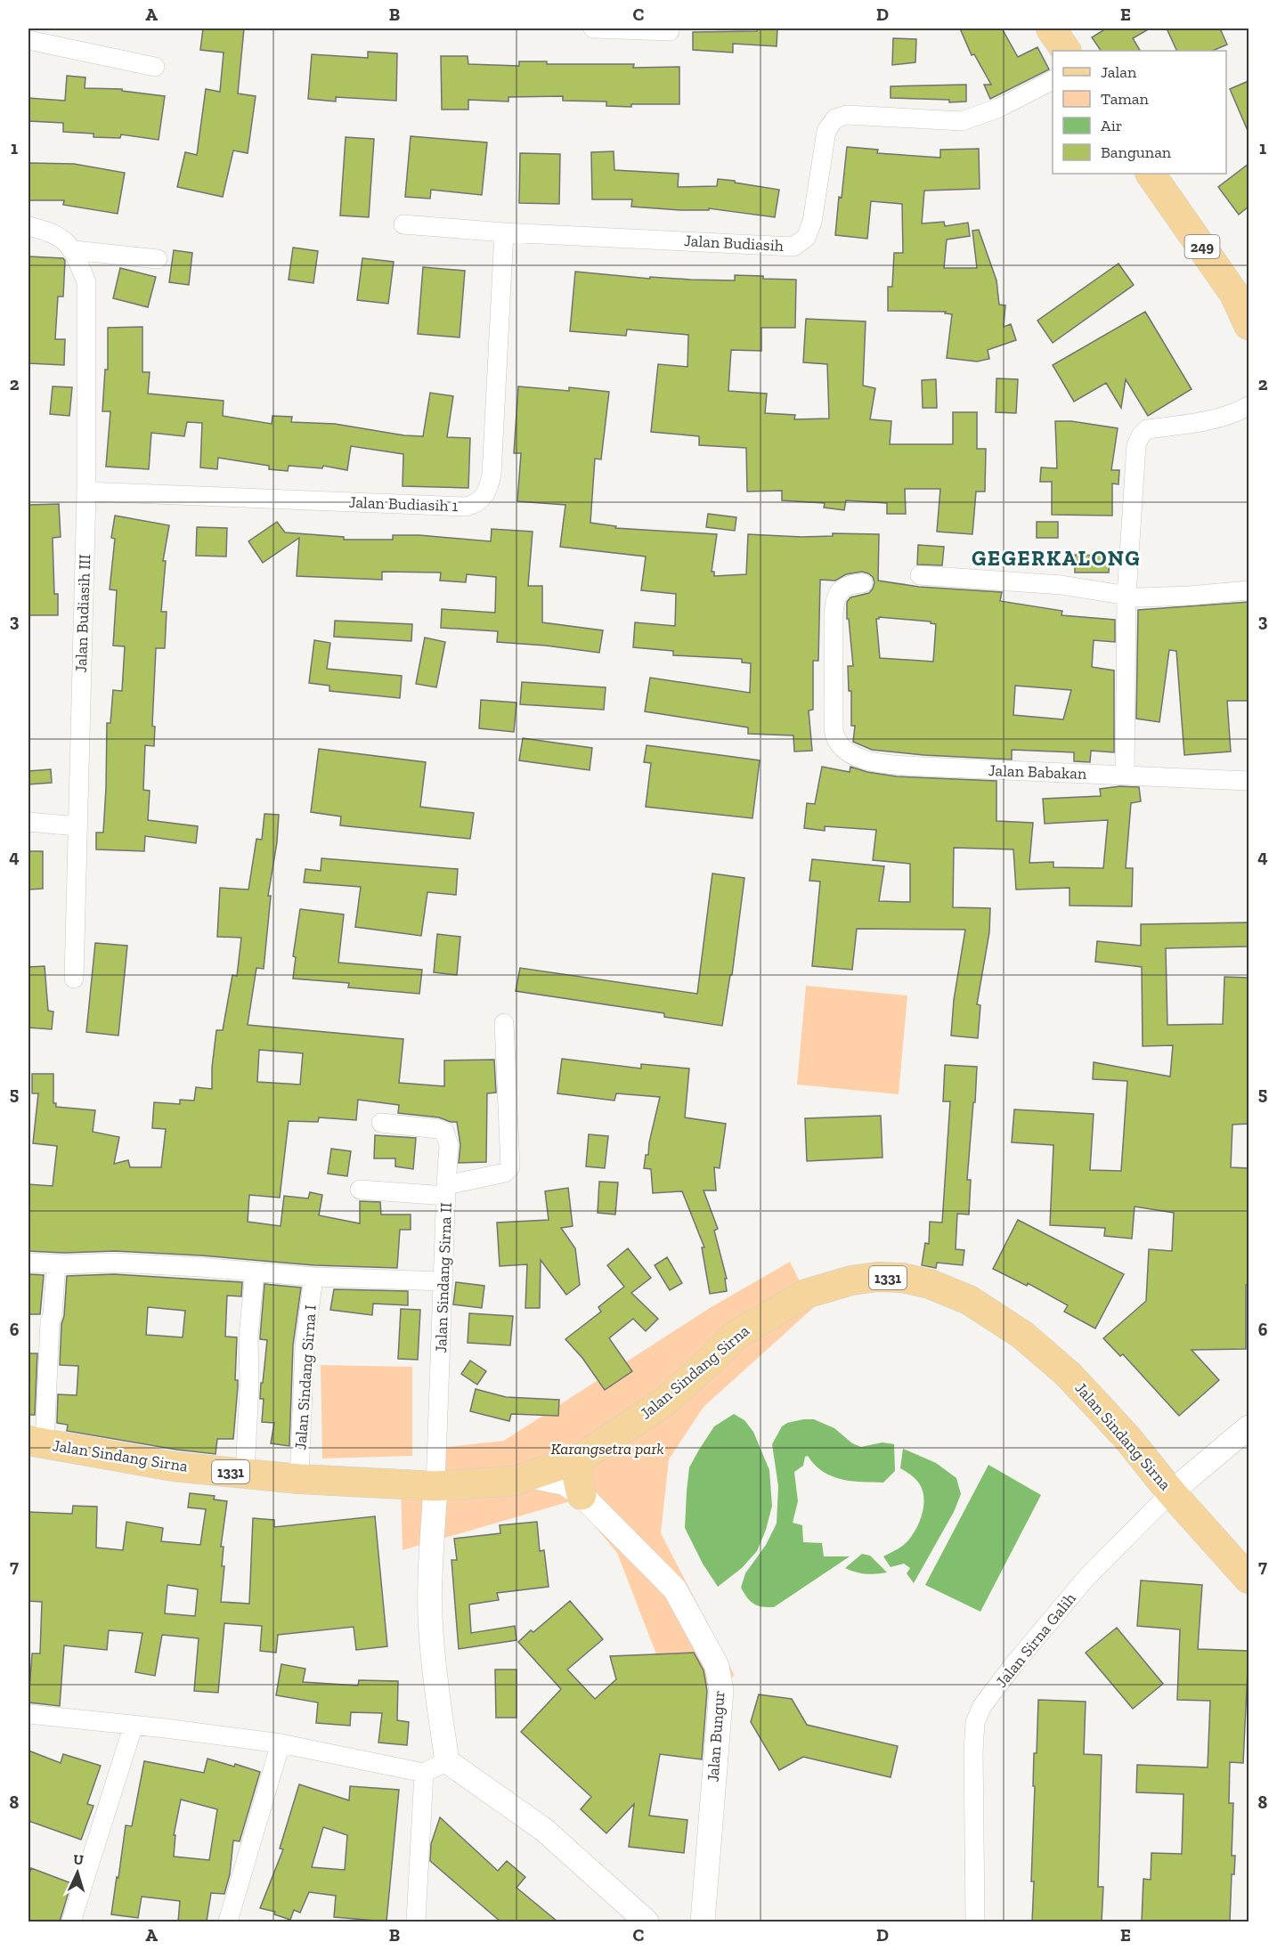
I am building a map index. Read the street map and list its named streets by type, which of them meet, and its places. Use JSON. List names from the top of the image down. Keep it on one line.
{"streets":{"main road":["249","1331","Jalan Sindang Sirna"],"street":["Jalan Budiasih","Jalan Budiasih 1","Jalan Budiasih III","Jalan Babakan","Jalan Sindang Sirna II","Jalan Sindang Sirna I","Jalan Sirna Galih","Jalan Bungur"]},"crossings":[["Jalan Budiasih","Jalan Budiasih 1"],["Jalan Budiasih 1","Jalan Budiasih III"],["Jalan Sindang Sirna II","Jalan Sindang Sirna"],["Jalan Sindang Sirna","Jalan Sindang Sirna I"],["Jalan Sindang Sirna","Jalan Sirna Galih"],["Jalan Sindang Sirna","Jalan Bungur"]],"districts":["GEGERKALONG"],"parks":["Karangsetra park"],"legend":["Jalan","Taman","Air","Bangunan"],"north":"top","grid":{"columns":["A","B","C","D","E"],"rows":["1","2","3","4","5","6","7","8"]}}
